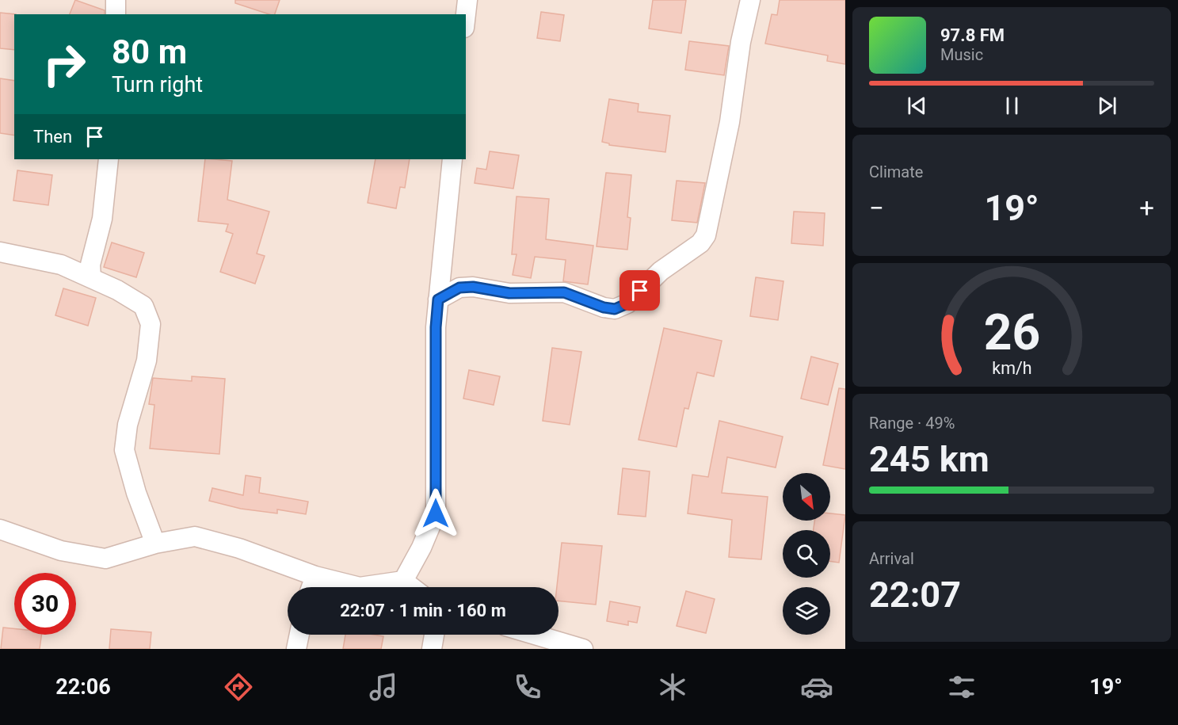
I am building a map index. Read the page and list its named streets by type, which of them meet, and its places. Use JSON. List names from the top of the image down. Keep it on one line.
{"north":"bottom right","page":{"turn":["80 m","Turn right"],"song":["97.8 FM","Music"],"then":"Then","tile":["Climate",["Range · 49%","245 km"],["Arrival","22:07"]],"heat":["−","19°","+"],"limit":"30","trip":"22:07 · 1 min · 160 m","tabs":["22:06","19°"],"gauge":["26","km/h"]}}
